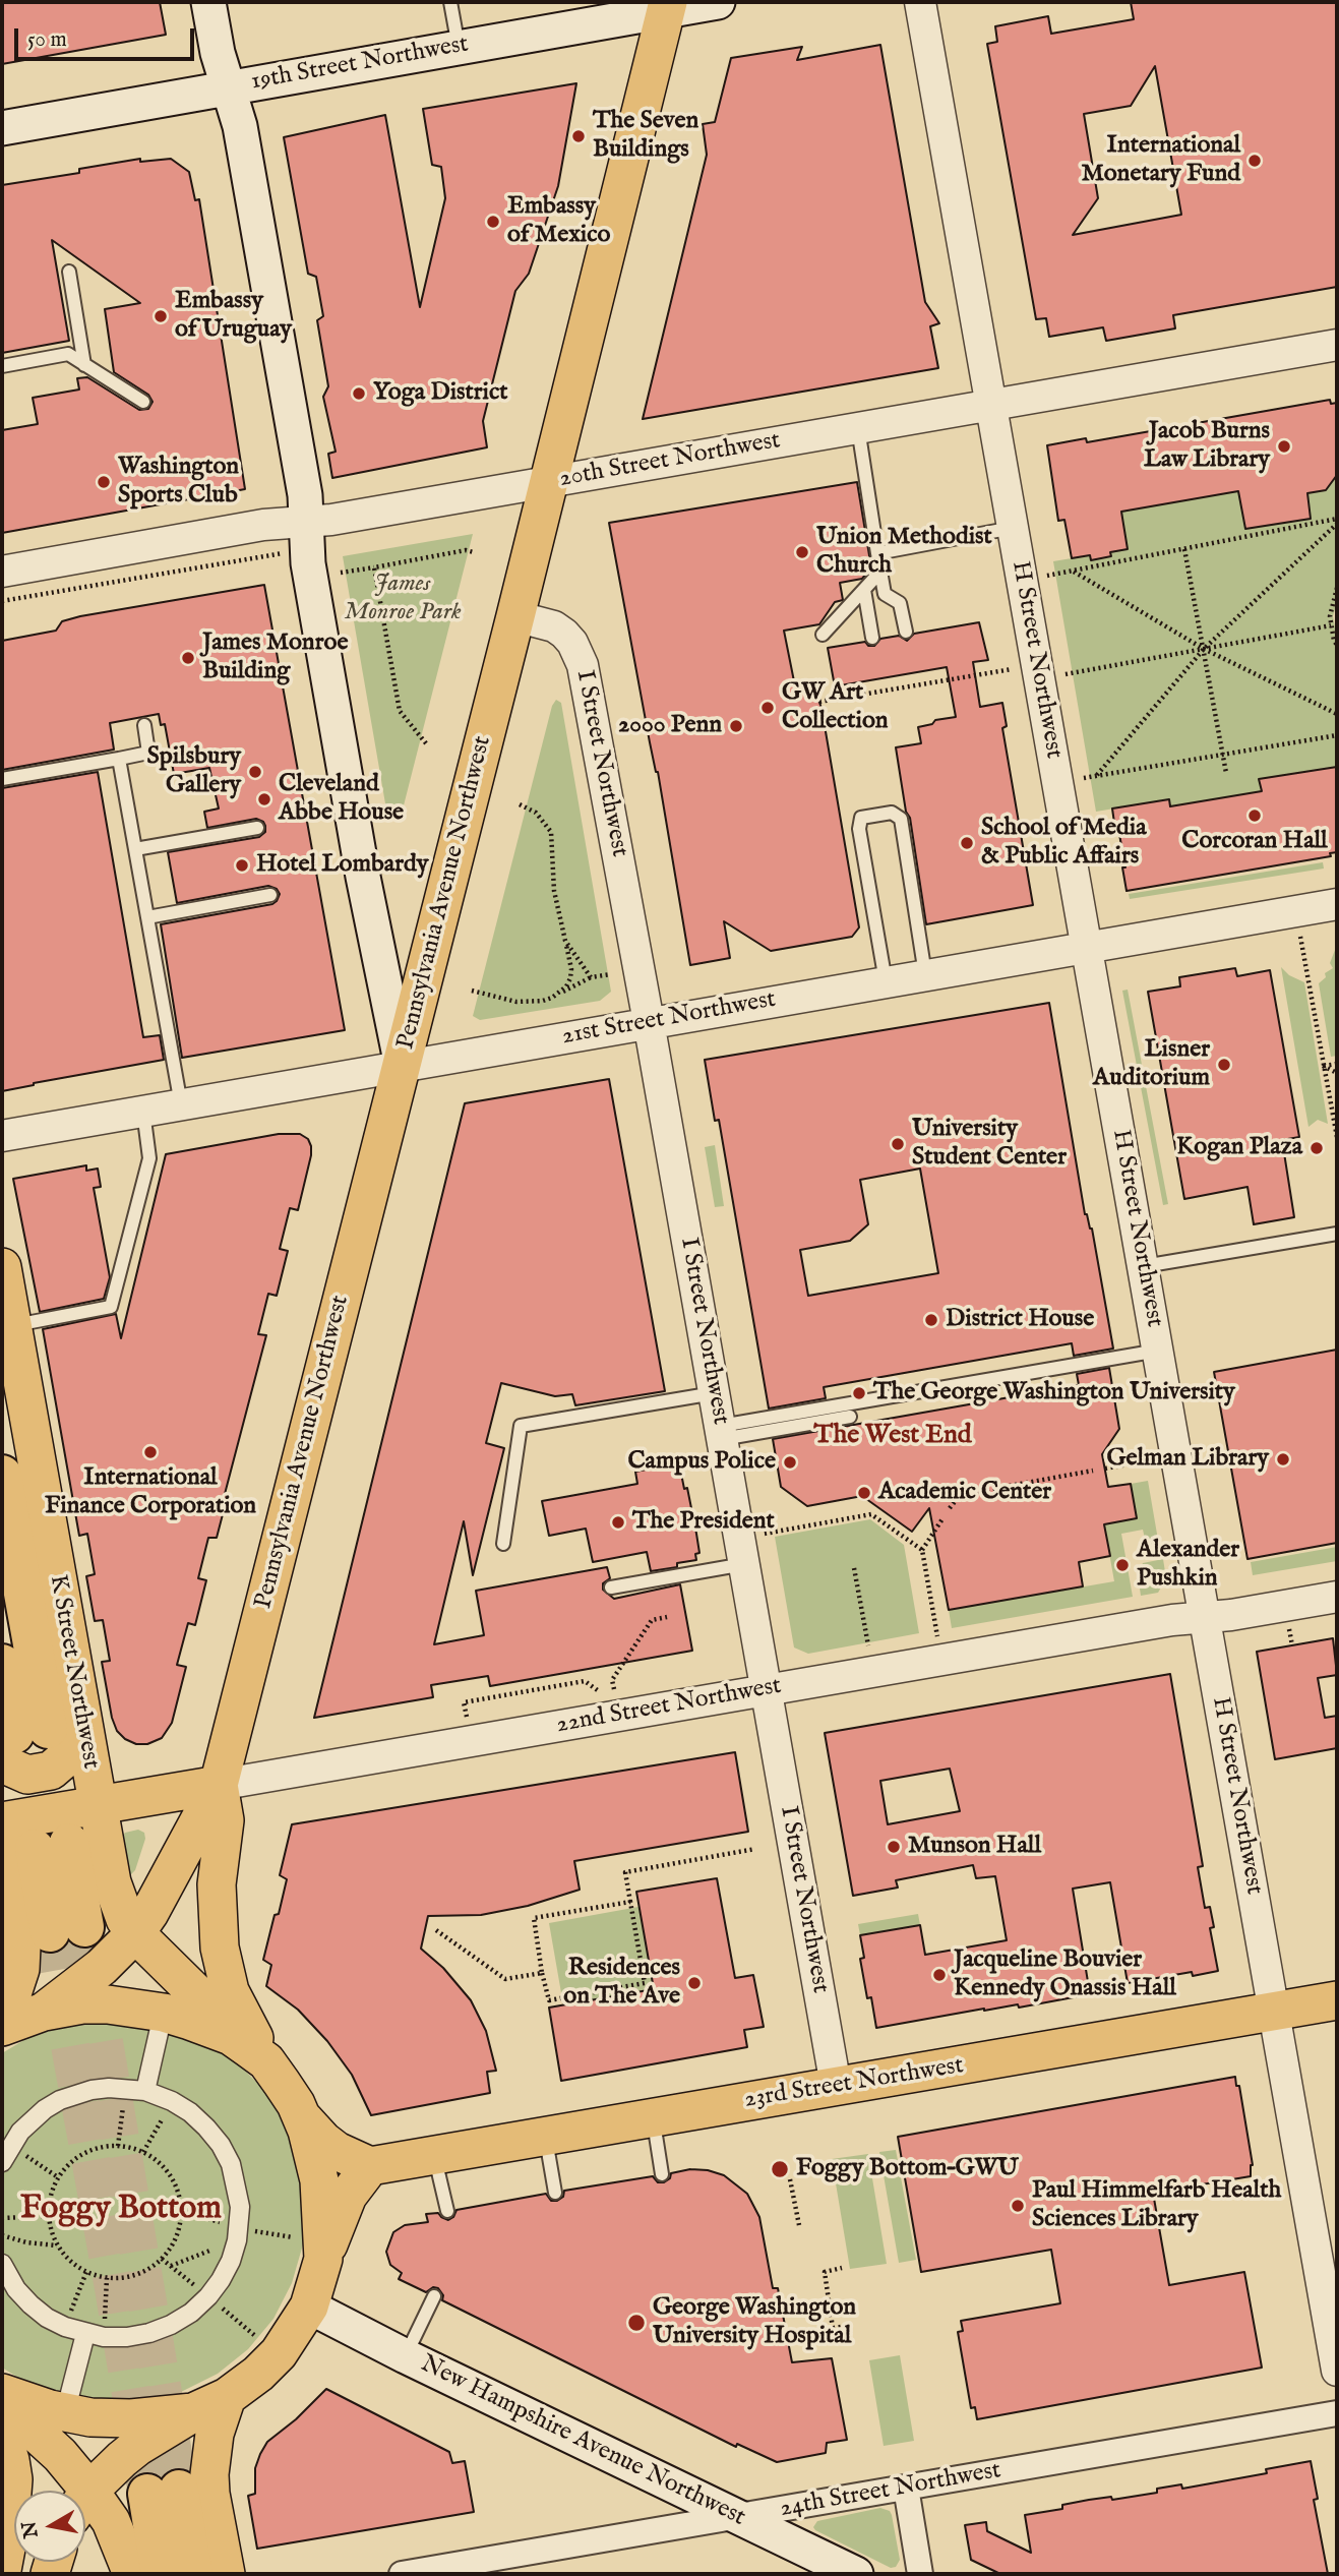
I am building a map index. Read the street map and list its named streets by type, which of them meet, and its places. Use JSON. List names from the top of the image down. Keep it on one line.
{"streets":{"highway":["K Street Northwest"],"main road":["19th Street Northwest","Pennsylvania Avenue Northwest","22nd Street Northwest","23rd Street Northwest","New Hampshire Avenue Northwest"],"street":["20th Street Northwest","H Street Northwest","I Street Northwest","21st Street Northwest","24th Street Northwest"]},"crossings":[["19th Street Northwest","Pennsylvania Avenue Northwest"],["20th Street Northwest","H Street Northwest"],["20th Street Northwest","Pennsylvania Avenue Northwest"],["H Street Northwest","21st Street Northwest"],["H Street Northwest","22nd Street Northwest"],["H Street Northwest","23rd Street Northwest"],["I Street Northwest","Pennsylvania Avenue Northwest"],["I Street Northwest","21st Street Northwest"],["I Street Northwest","22nd Street Northwest"],["I Street Northwest","23rd Street Northwest"],["Pennsylvania Avenue Northwest","21st Street Northwest"],["Pennsylvania Avenue Northwest","K Street Northwest"],["Pennsylvania Avenue Northwest","22nd Street Northwest"],["K Street Northwest","22nd Street Northwest"],["New Hampshire Avenue Northwest","24th Street Northwest"]],"districts":["The West End","Foggy Bottom"],"parks":["James Monroe Park"],"places":["The Seven Buildings","International Monetary Fund","Embassy of Mexico","Embassy of Uruguay","Yoga District","Jacob Burns Law Library","Washington Sports Club","Union Methodist Church","James Monroe Building","GW Art Collection","2000 Penn","Spilsbury Gallery","Cleveland Abbe House","Corcoran Hall","School of Media & Public Affairs","Hotel Lombardy","Lisner Auditorium","University Student Center","Kogan Plaza","District House","The George Washington University","International Finance Corporation","Gelman Library","Campus Police","Academic Center","The President","Alexander Pushkin","Munson Hall","Jacqueline Bouvier Kennedy Onassis Hall","Residences on The Ave","Foggy Bottom–GWU","Paul Himmelfarb Health Sciences Library","George Washington University Hospital"],"scale_bar":"50 m","north":"left"}
